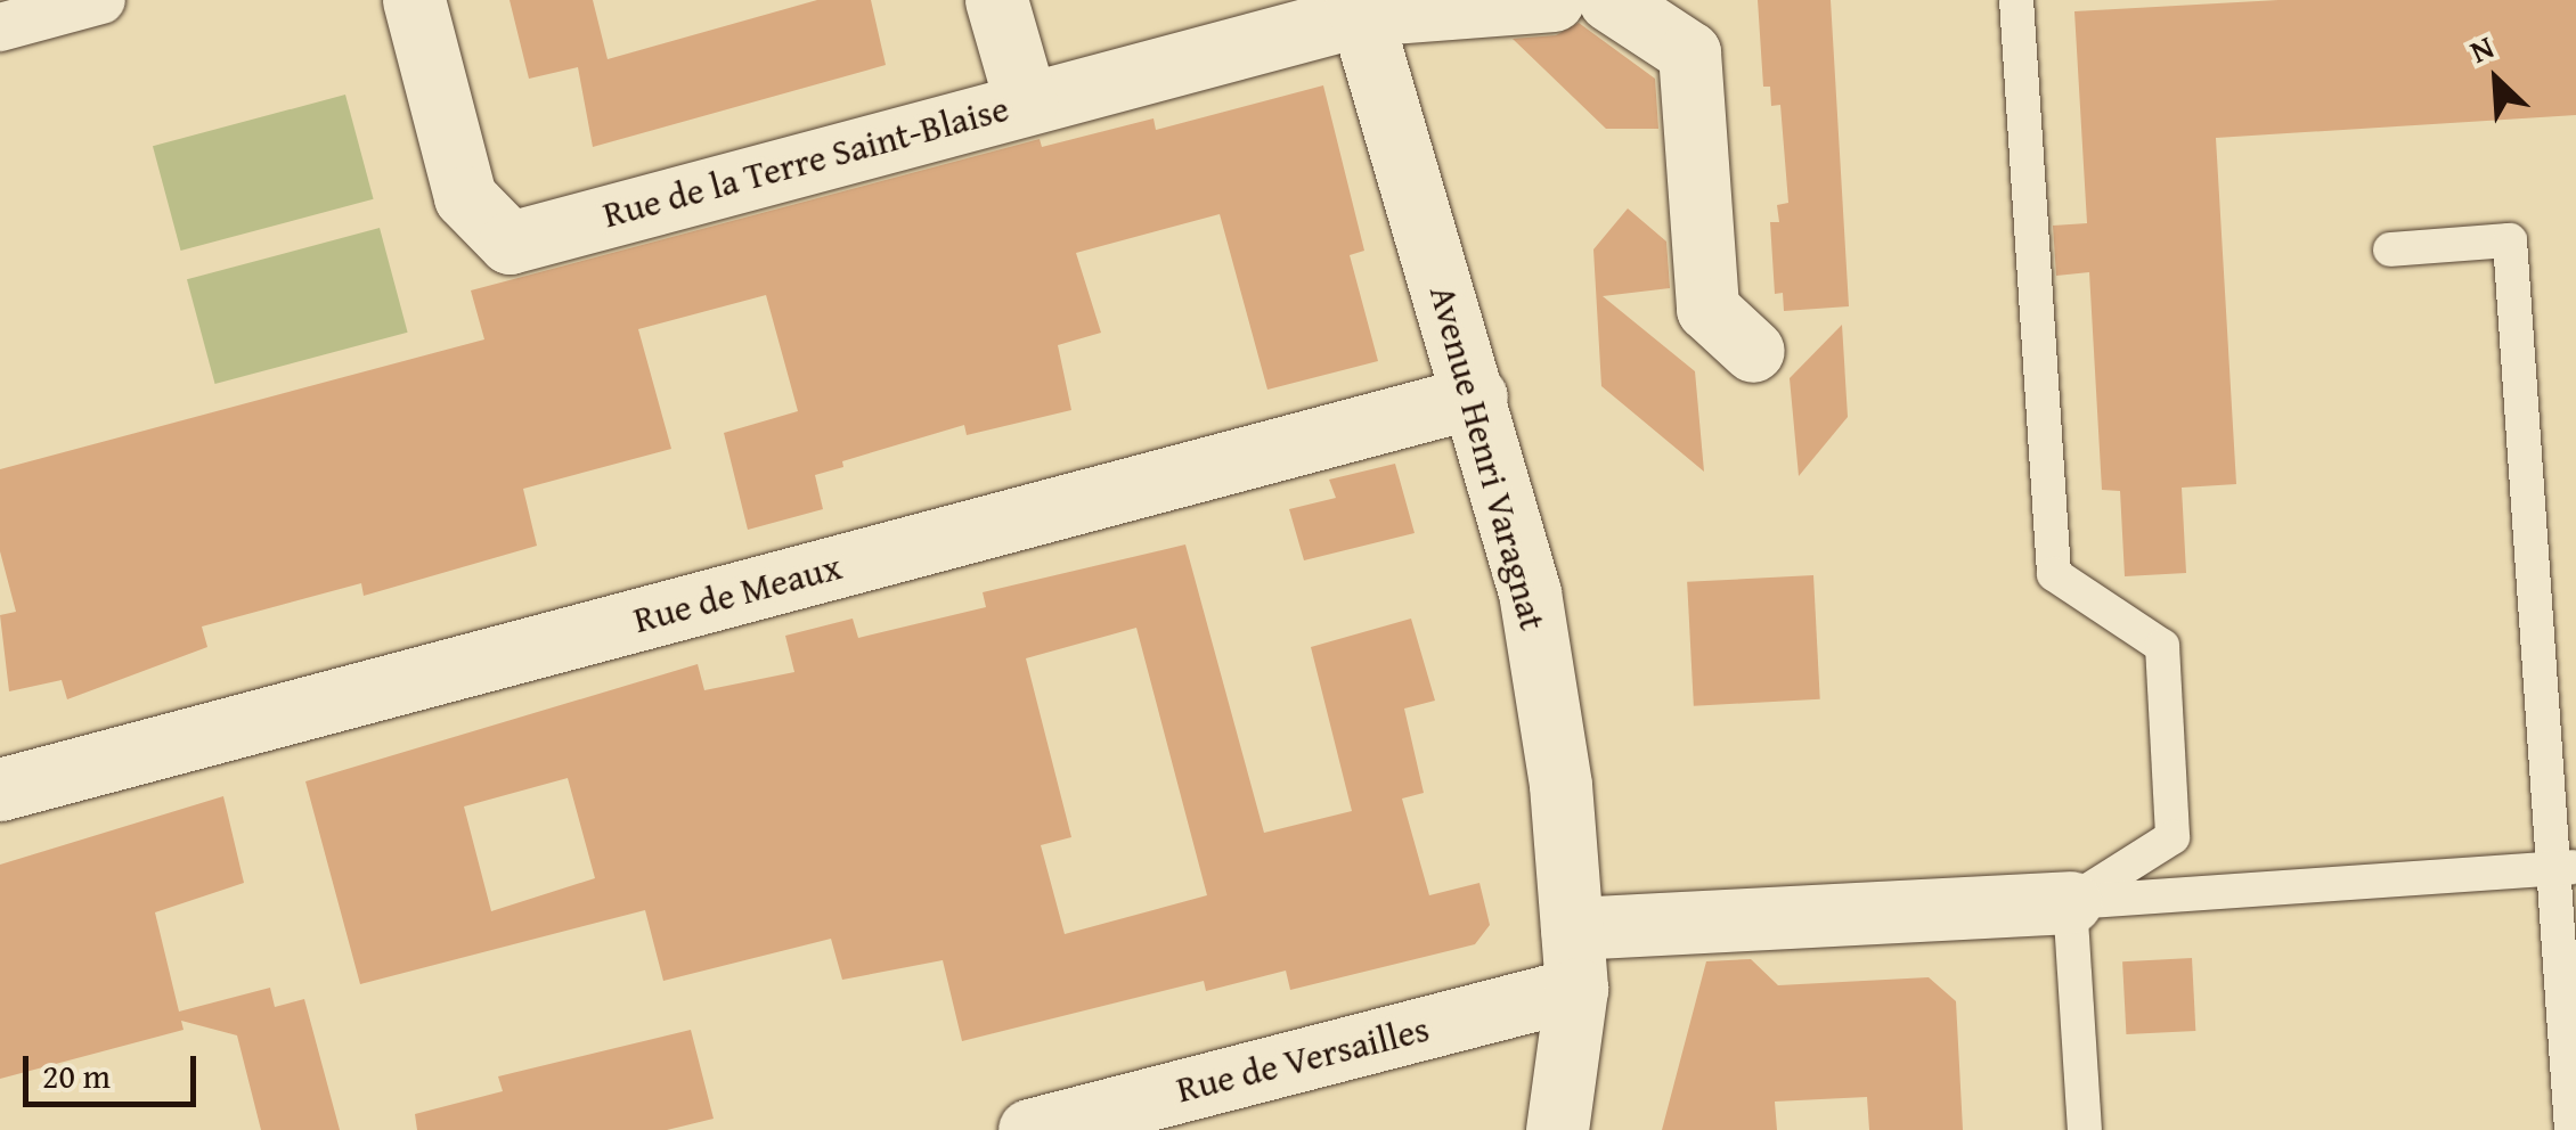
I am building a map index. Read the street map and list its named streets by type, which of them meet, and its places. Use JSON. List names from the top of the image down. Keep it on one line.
{"streets":{"street":["Rue de la Terre Saint-Blaise","Avenue Henri Varagnat","Rue de Meaux","Rue de Versailles"]},"crossings":[["Rue de la Terre Saint-Blaise","Avenue Henri Varagnat"],["Avenue Henri Varagnat","Rue de Meaux"],["Avenue Henri Varagnat","Rue de Versailles"]],"scale_bar":"20 m","north":"top left"}
